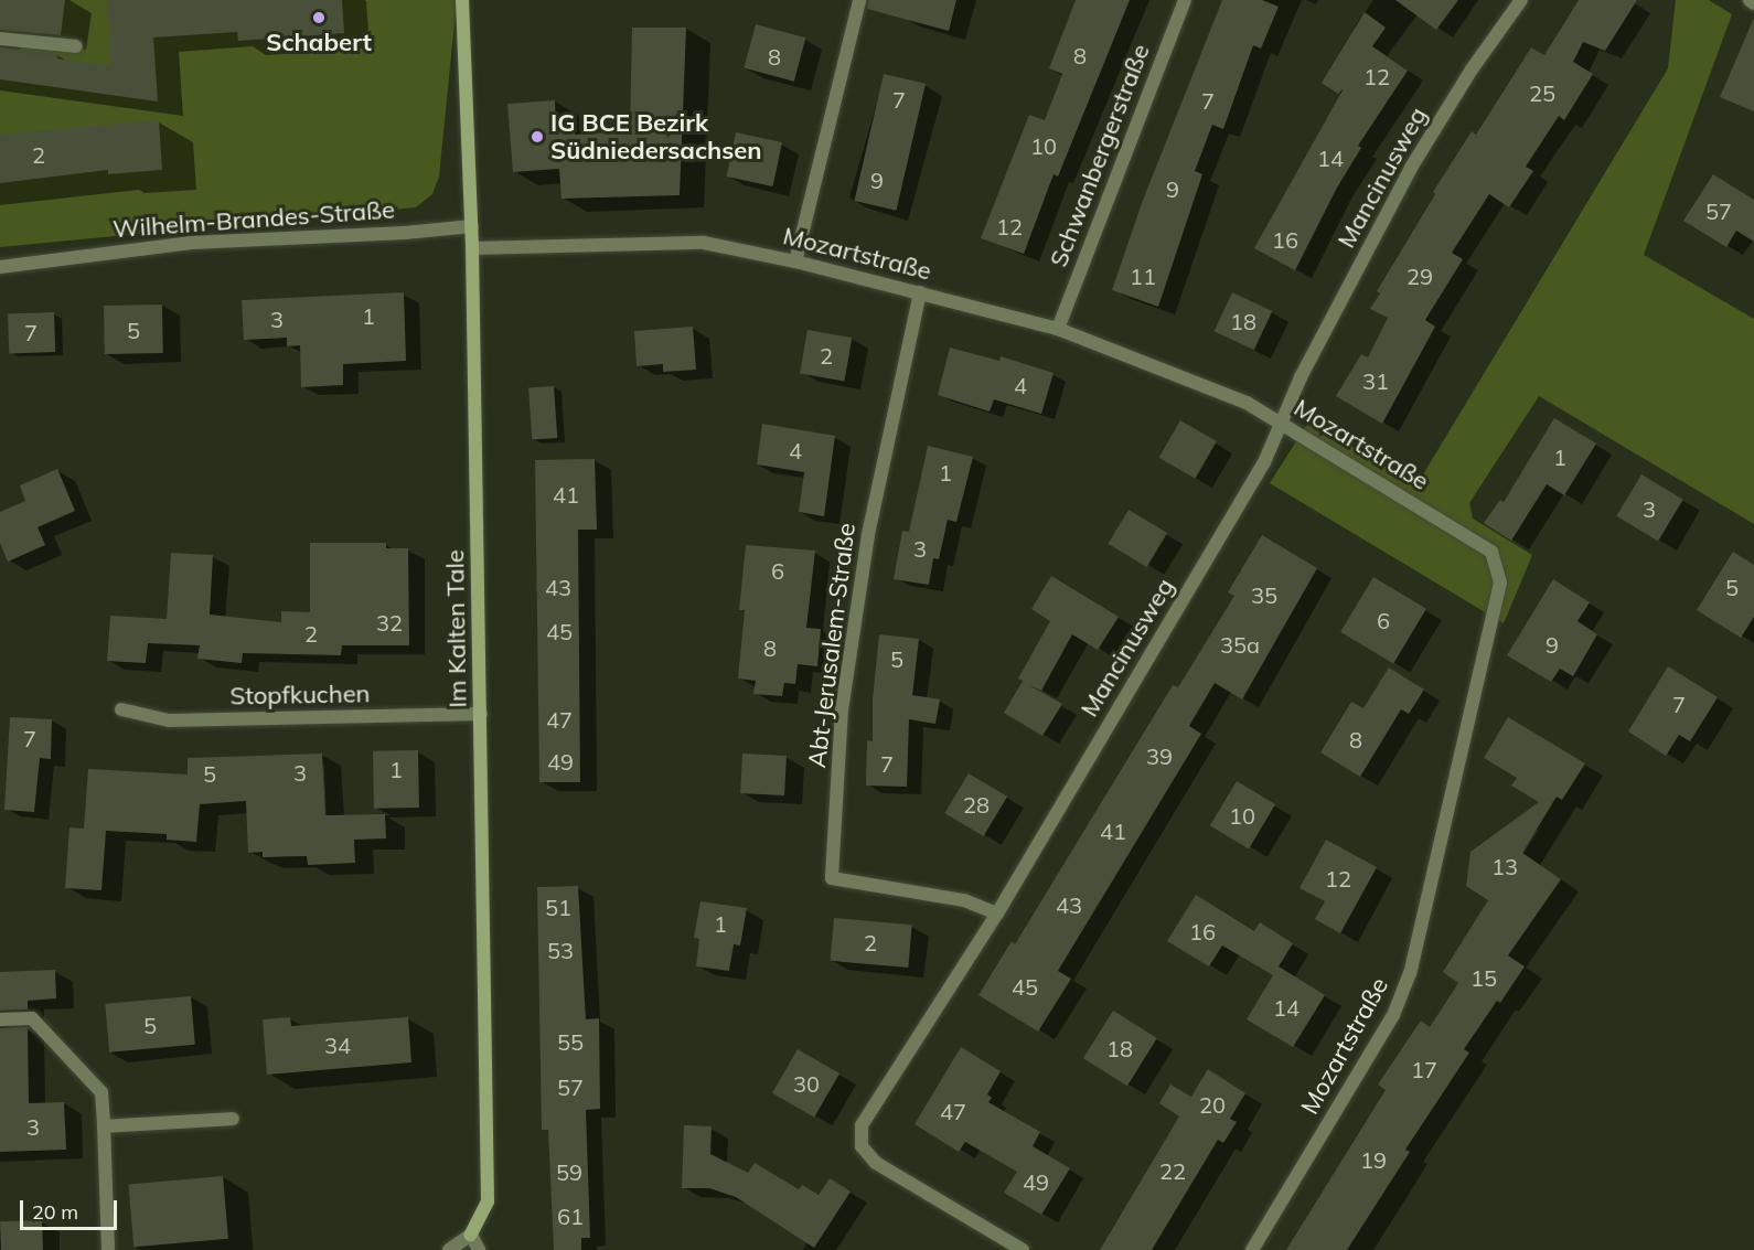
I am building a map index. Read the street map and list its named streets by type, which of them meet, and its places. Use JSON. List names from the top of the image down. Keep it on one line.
{"streets":{"street":["Schwanbergerstraße","Mancinusweg","Wilhelm-Brandes-Straße","Mozartstraße","Im Kalten Tale","Abt-Jerusalem-Straße","Stopfkuchen"]},"crossings":[["Schwanbergerstraße","Mozartstraße"],["Mancinusweg","Mozartstraße"],["Mancinusweg","Abt-Jerusalem-Straße"],["Wilhelm-Brandes-Straße","Im Kalten Tale"],["Mozartstraße","Im Kalten Tale"],["Mozartstraße","Abt-Jerusalem-Straße"],["Im Kalten Tale","Stopfkuchen"]],"places":["Schabert","IG BCE Bezirk Südniedersachsen"],"house_numbers":["8","8","12","25","7","7","10","2","14","9","9","57","12","16","11","29","1","3","18","5","7","2","31","4","4","1","1","41","3","3","6","43","5","35","6","32","45","2","35a","9","8","5","7","47","7","8","39","49","7","1","3","5","28","10","41","13","12","43","51","1","16","2","53","15","45","14","5","55","34","18","17","30","57","20","47","3","19","22","59","49","61"],"scale_bar":"20 m"}
